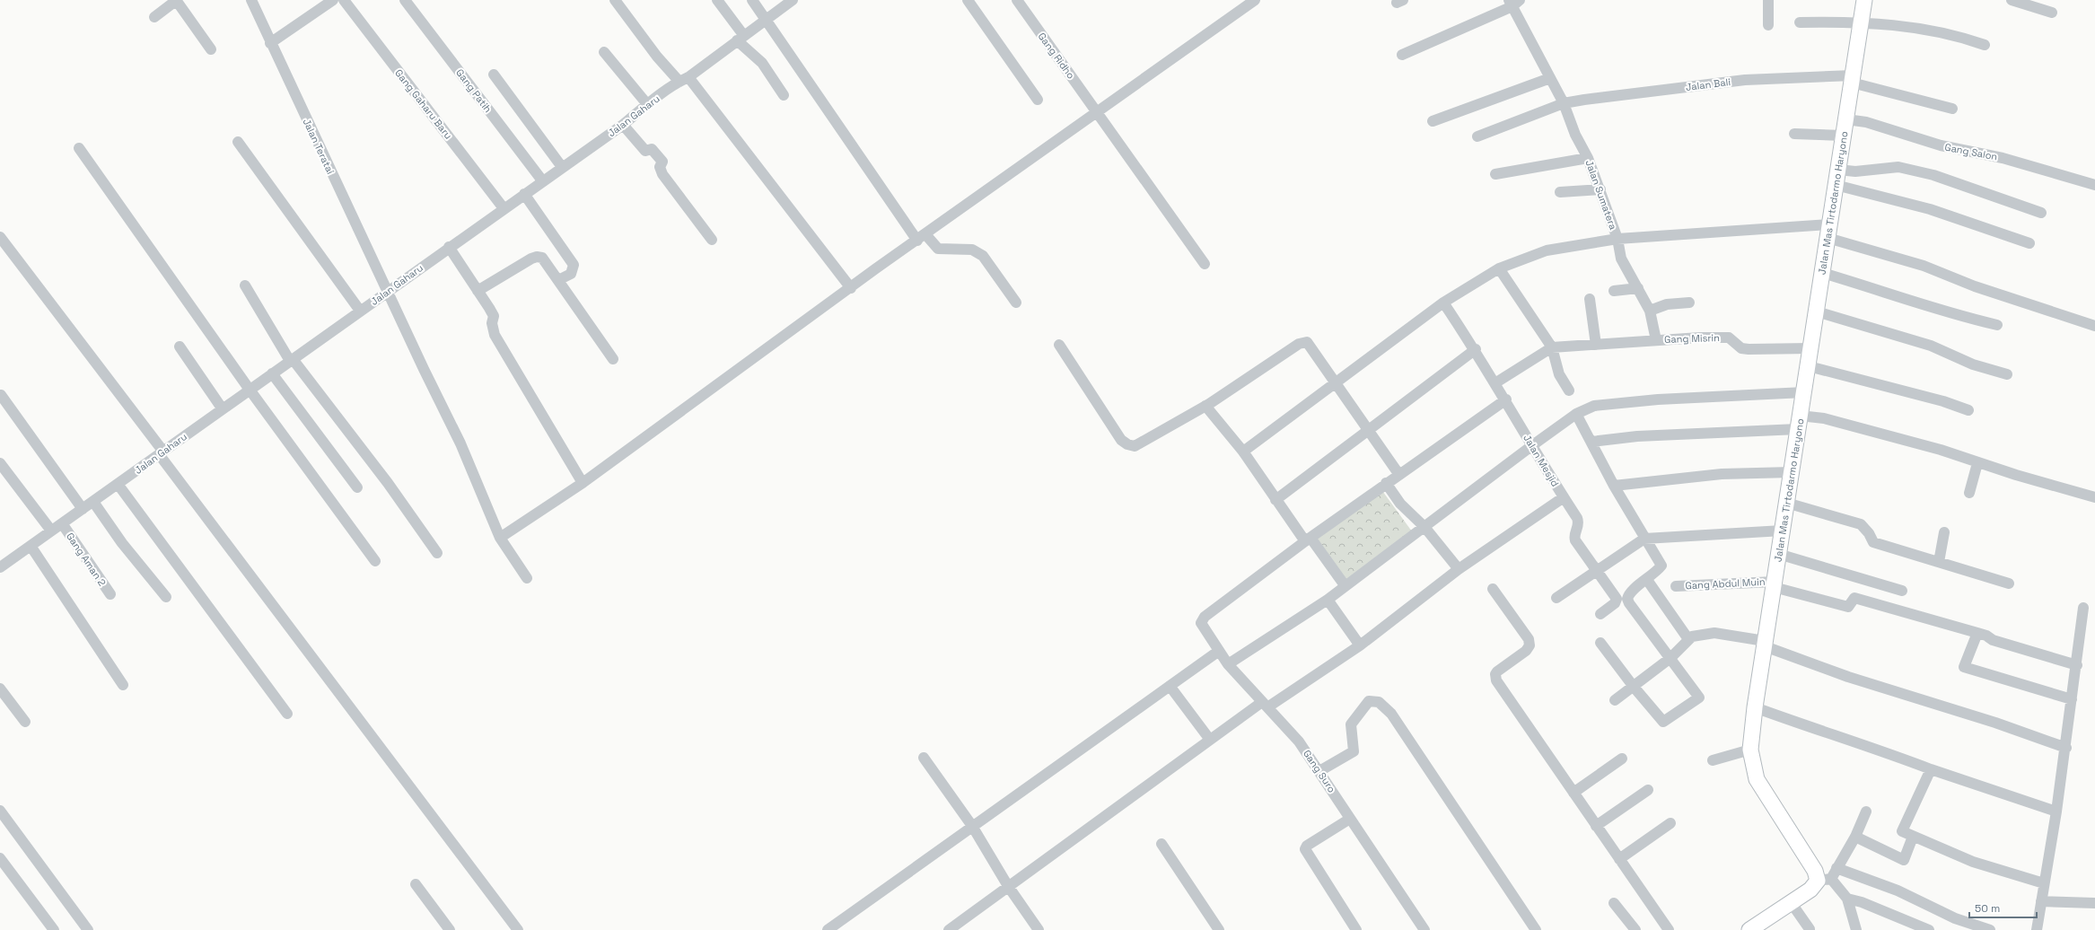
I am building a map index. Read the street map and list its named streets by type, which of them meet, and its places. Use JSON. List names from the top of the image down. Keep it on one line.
{"streets":{"street":["Gang Ridho","Jalan Bali","Gang Patih","Gang Gaharu Baru","Jalan Gaharu","Jalan Teratai","Gang Salon","Jalan Sumatera","Jalan Mas Tirtodarmo Haryono","Gang Misrin","Jalan Mesjid","Gang Aman 2","Gang Abdul Muin","Gang Suro"]},"crossings":[["Jalan Bali","Jalan Sumatera"],["Jalan Bali","Jalan Mas Tirtodarmo Haryono"],["Gang Patih","Jalan Gaharu"],["Gang Gaharu Baru","Jalan Gaharu"],["Jalan Gaharu","Jalan Teratai"],["Jalan Gaharu","Gang Aman 2"],["Gang Salon","Jalan Mas Tirtodarmo Haryono"],["Jalan Sumatera","Jalan Mas Tirtodarmo Haryono"],["Jalan Mas Tirtodarmo Haryono","Gang Misrin"],["Jalan Mas Tirtodarmo Haryono","Gang Abdul Muin"]],"scale_bar":"50 m"}
